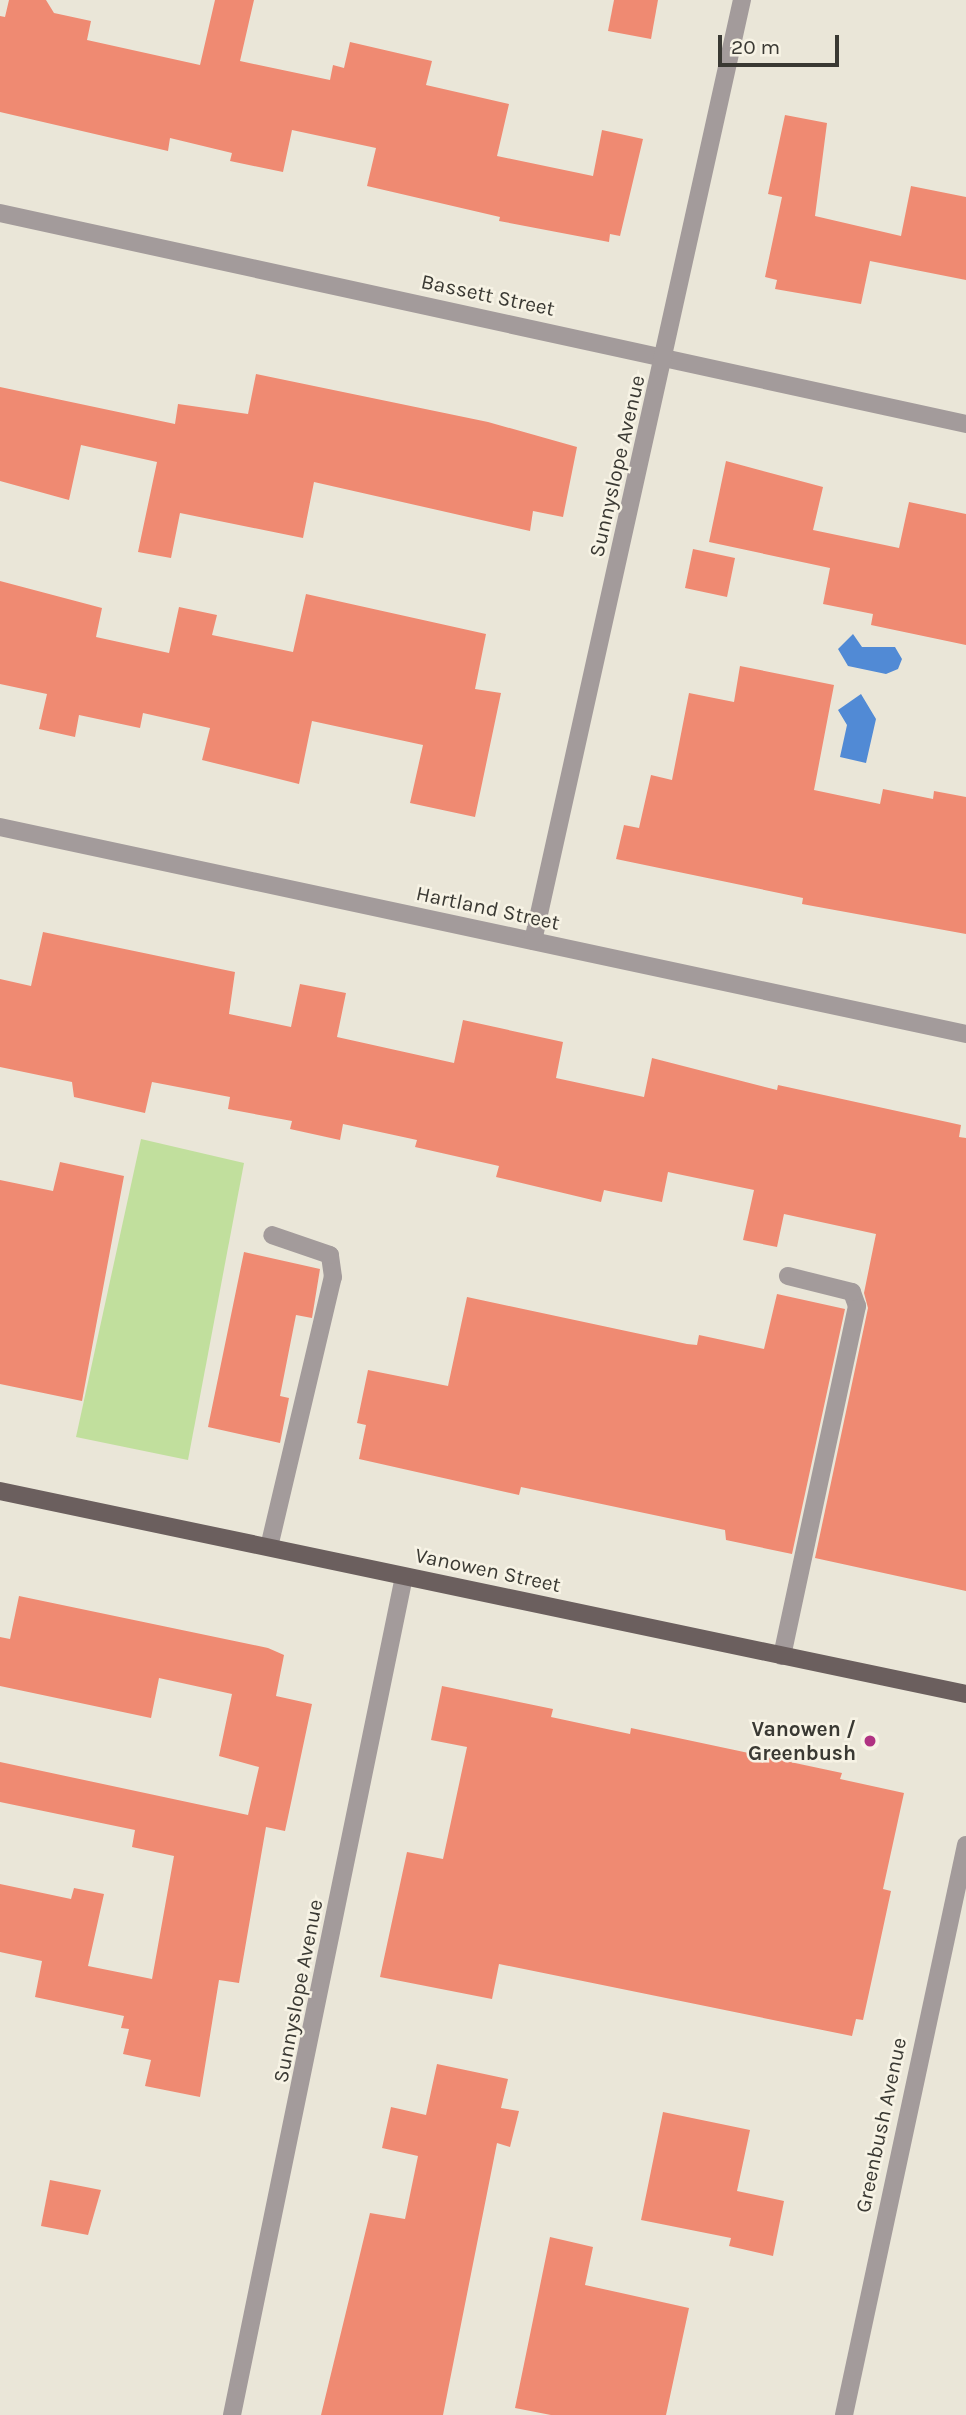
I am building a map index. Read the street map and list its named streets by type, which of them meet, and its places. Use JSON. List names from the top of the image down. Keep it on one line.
{"streets":{"main road":["Vanowen Street"],"street":["Bassett Street","Sunnyslope Avenue","Hartland Street","Greenbush Avenue"]},"crossings":[["Bassett Street","Sunnyslope Avenue"],["Sunnyslope Avenue","Hartland Street"],["Sunnyslope Avenue","Vanowen Street"]],"places":["Vanowen / Greenbush"],"scale_bar":"20 m"}
